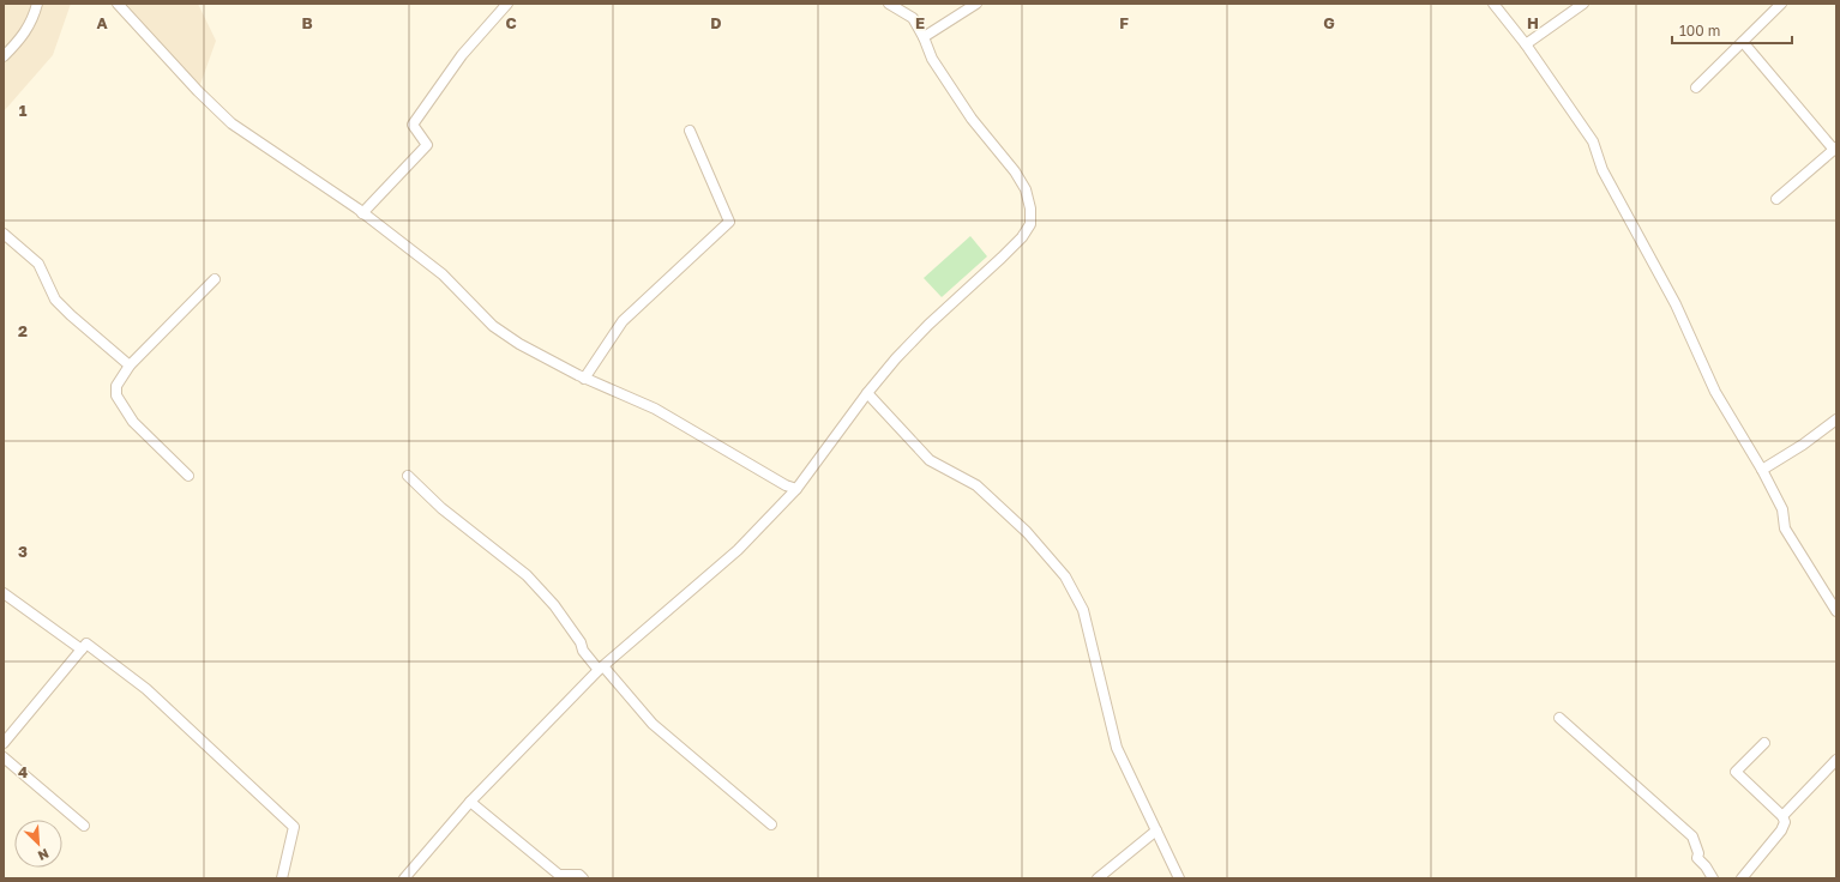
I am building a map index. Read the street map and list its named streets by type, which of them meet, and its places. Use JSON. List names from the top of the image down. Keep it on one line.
{"scale_bar":"100 m","north":"bottom right","grid":{"columns":["A","B","C","D","E","F","G","H"],"rows":["1","2","3","4"]}}
